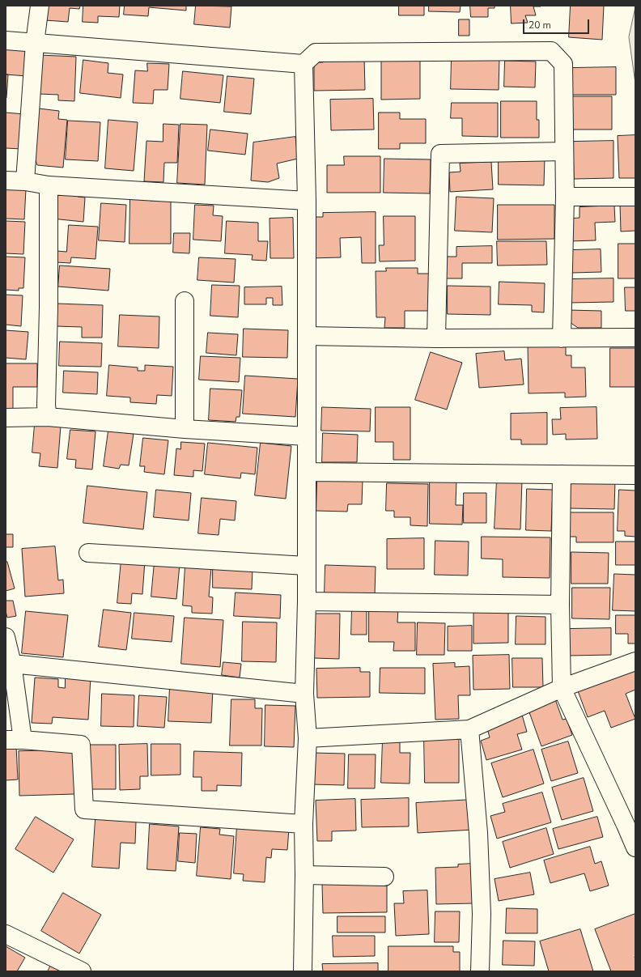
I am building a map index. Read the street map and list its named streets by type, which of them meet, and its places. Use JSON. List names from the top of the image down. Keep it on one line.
{"scale_bar":"20 m"}
